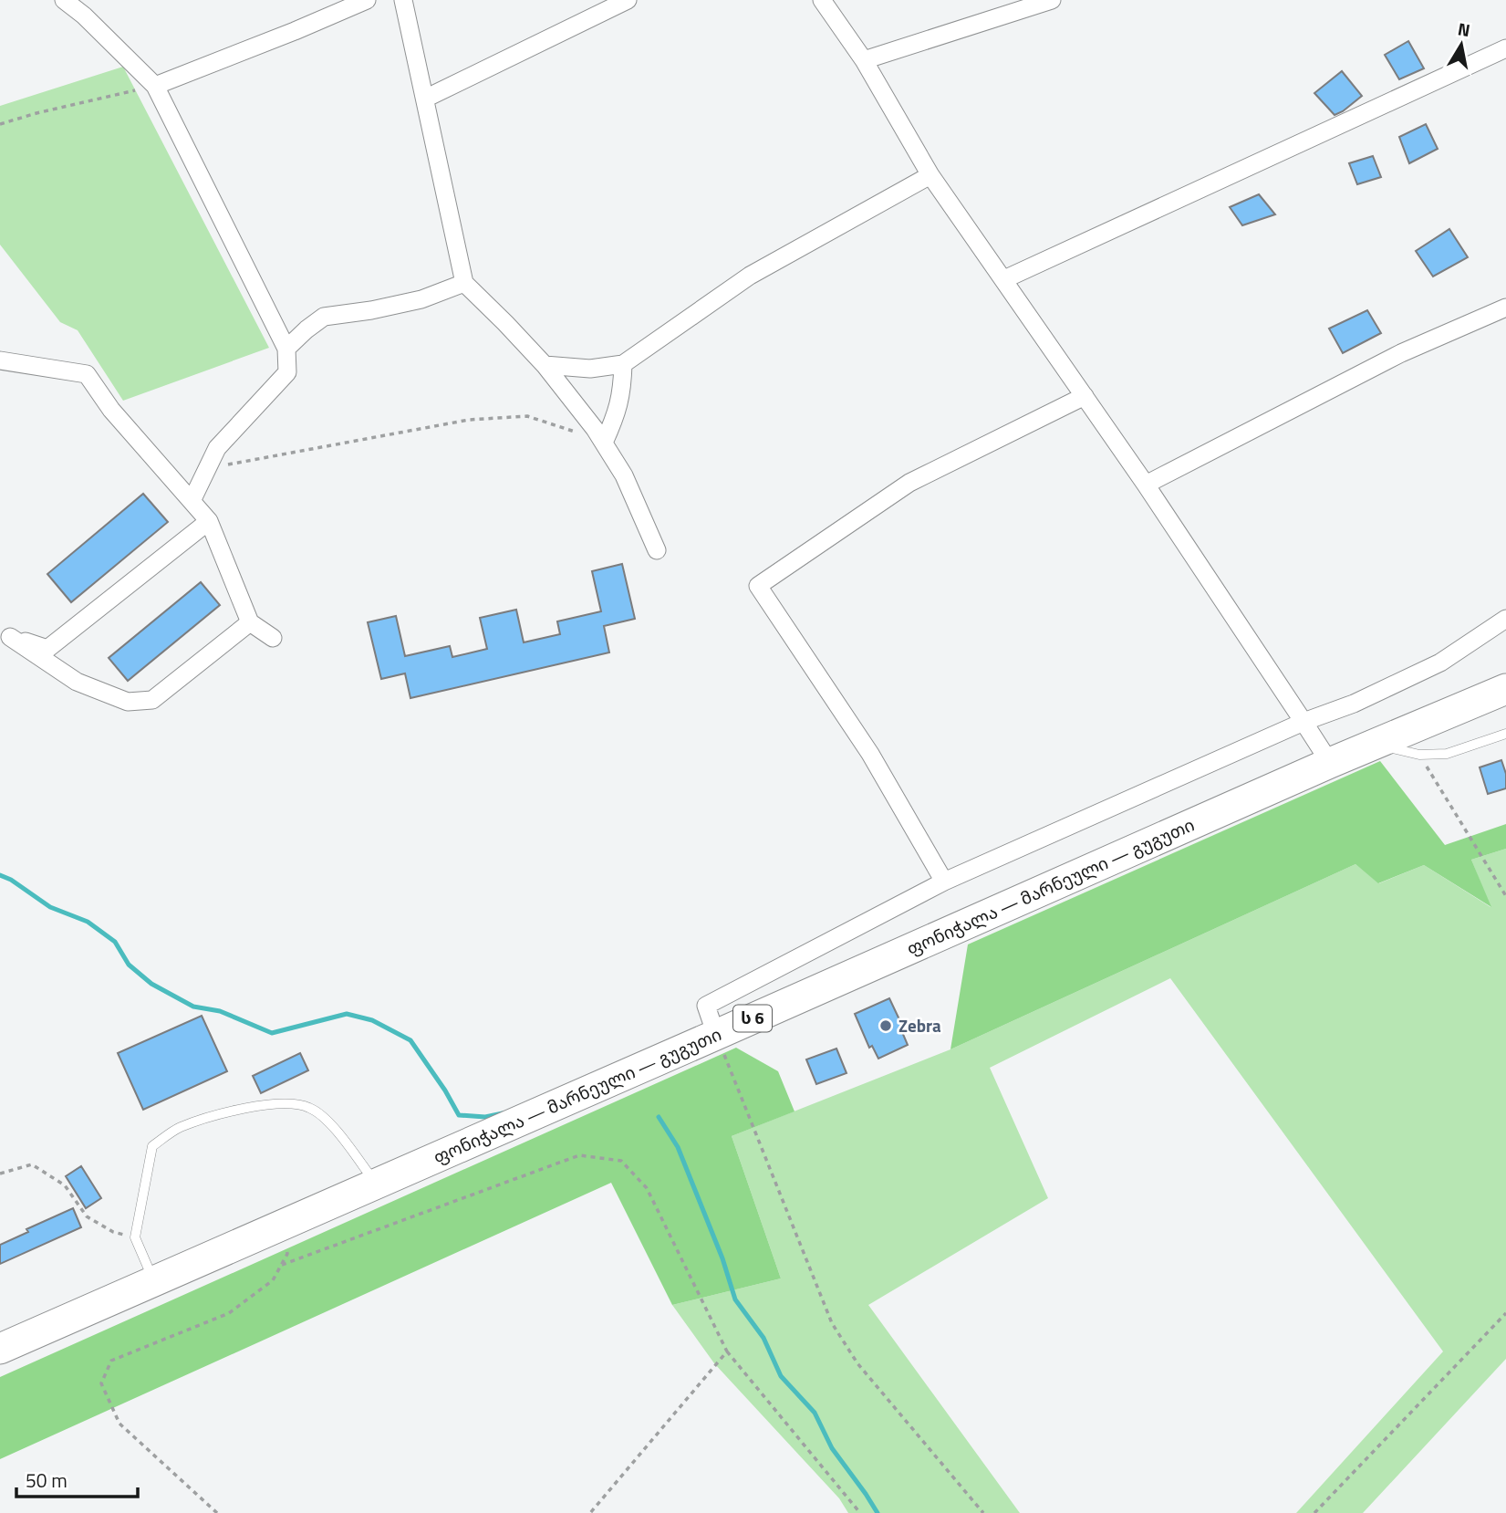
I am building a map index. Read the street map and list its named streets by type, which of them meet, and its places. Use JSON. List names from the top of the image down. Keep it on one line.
{"streets":{"highway":["ფონიჭალა — მარნეული — გუგუთი","ს 6"]},"places":["Zebra"],"scale_bar":"50 m","north":"top"}
